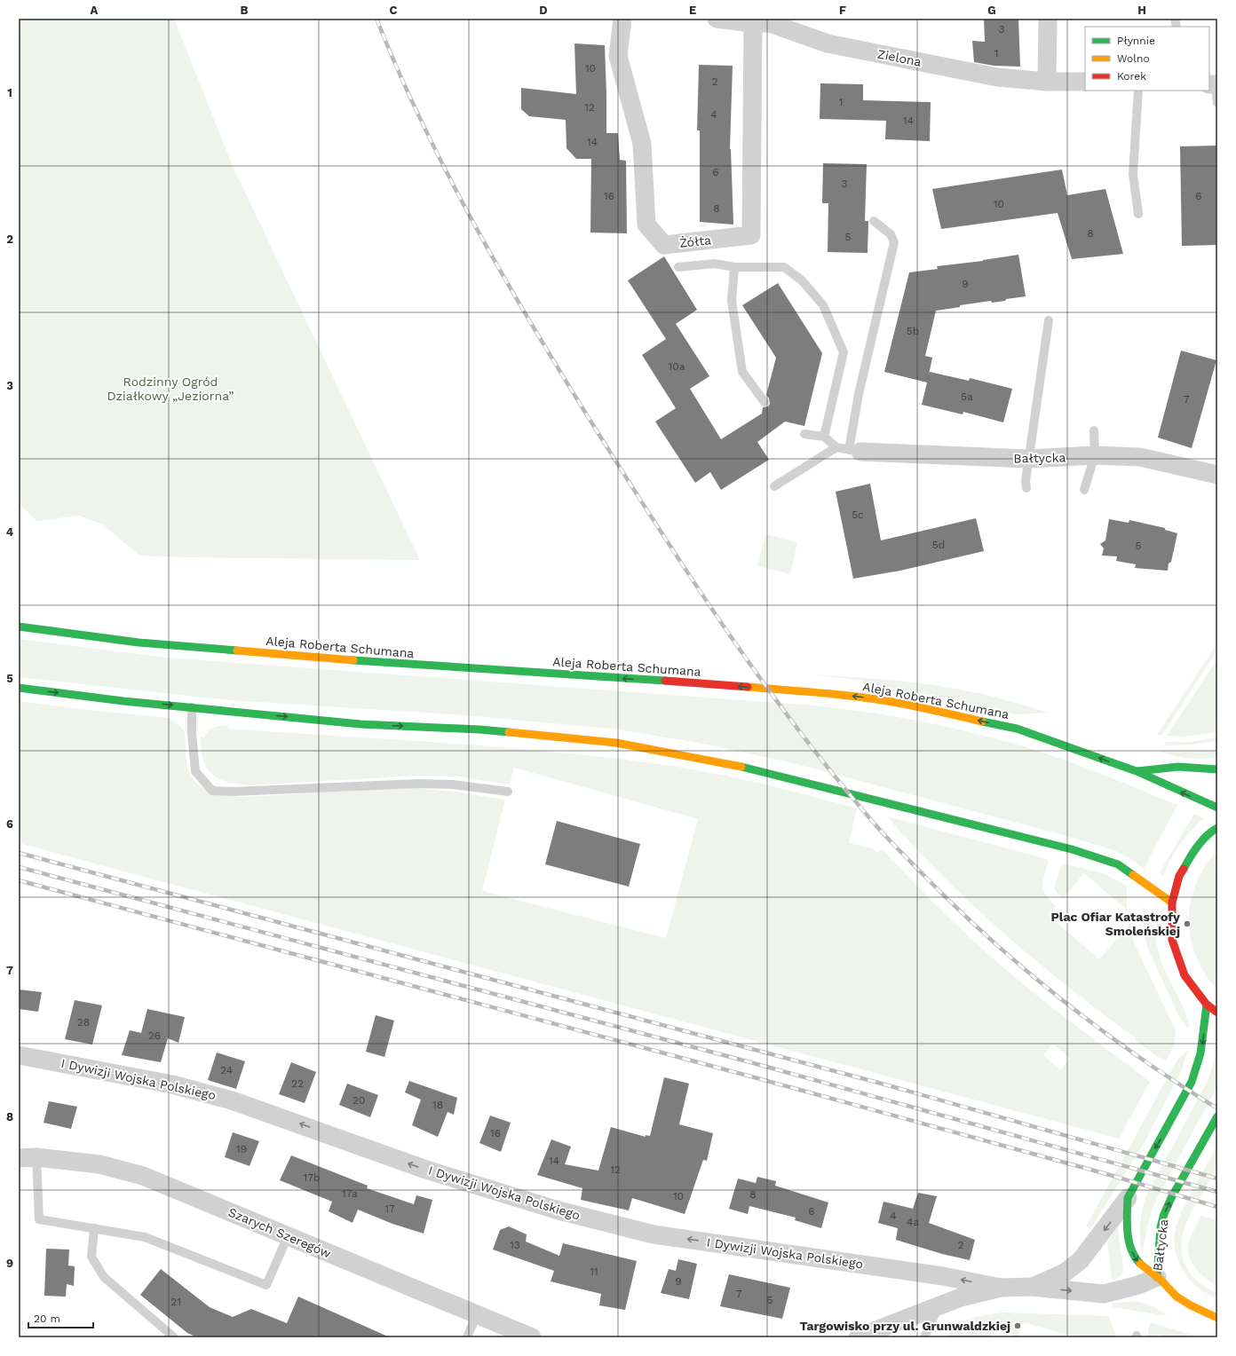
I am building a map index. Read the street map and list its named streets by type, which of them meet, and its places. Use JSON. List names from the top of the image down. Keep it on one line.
{"streets":{"main road":["Bałtycka","Aleja Roberta Schumana"],"street":["Zielona","Żółta","I Dywizji Wojska Polskiego","Szarych Szeregów"]},"crossings":[["Zielona","Żółta"]],"one_way":["I Dywizji Wojska Polskiego"],"parks":["Rodzinny Ogród Działkowy „Jeziorna”"],"places":["Plac Ofiar Katastrofy Smoleńskiej","Targowisko przy ul. Grunwaldzkiej"],"house_numbers":["3","1","10","2","1","12","4","14","14","6","3","16","6","10","8","8","5","9","5b","10a","5a","7","5c","5d","5","28","26","24","22","20","18","16","19","14","12","17b","17a","8","10","17","6","4","4a","13","2","11","9","7","5","21"],"legend":["Płynnie","Wolno","Korek"],"scale_bar":"20 m","grid":{"columns":["A","B","C","D","E","F","G","H"],"rows":["1","2","3","4","5","6","7","8","9"]}}
